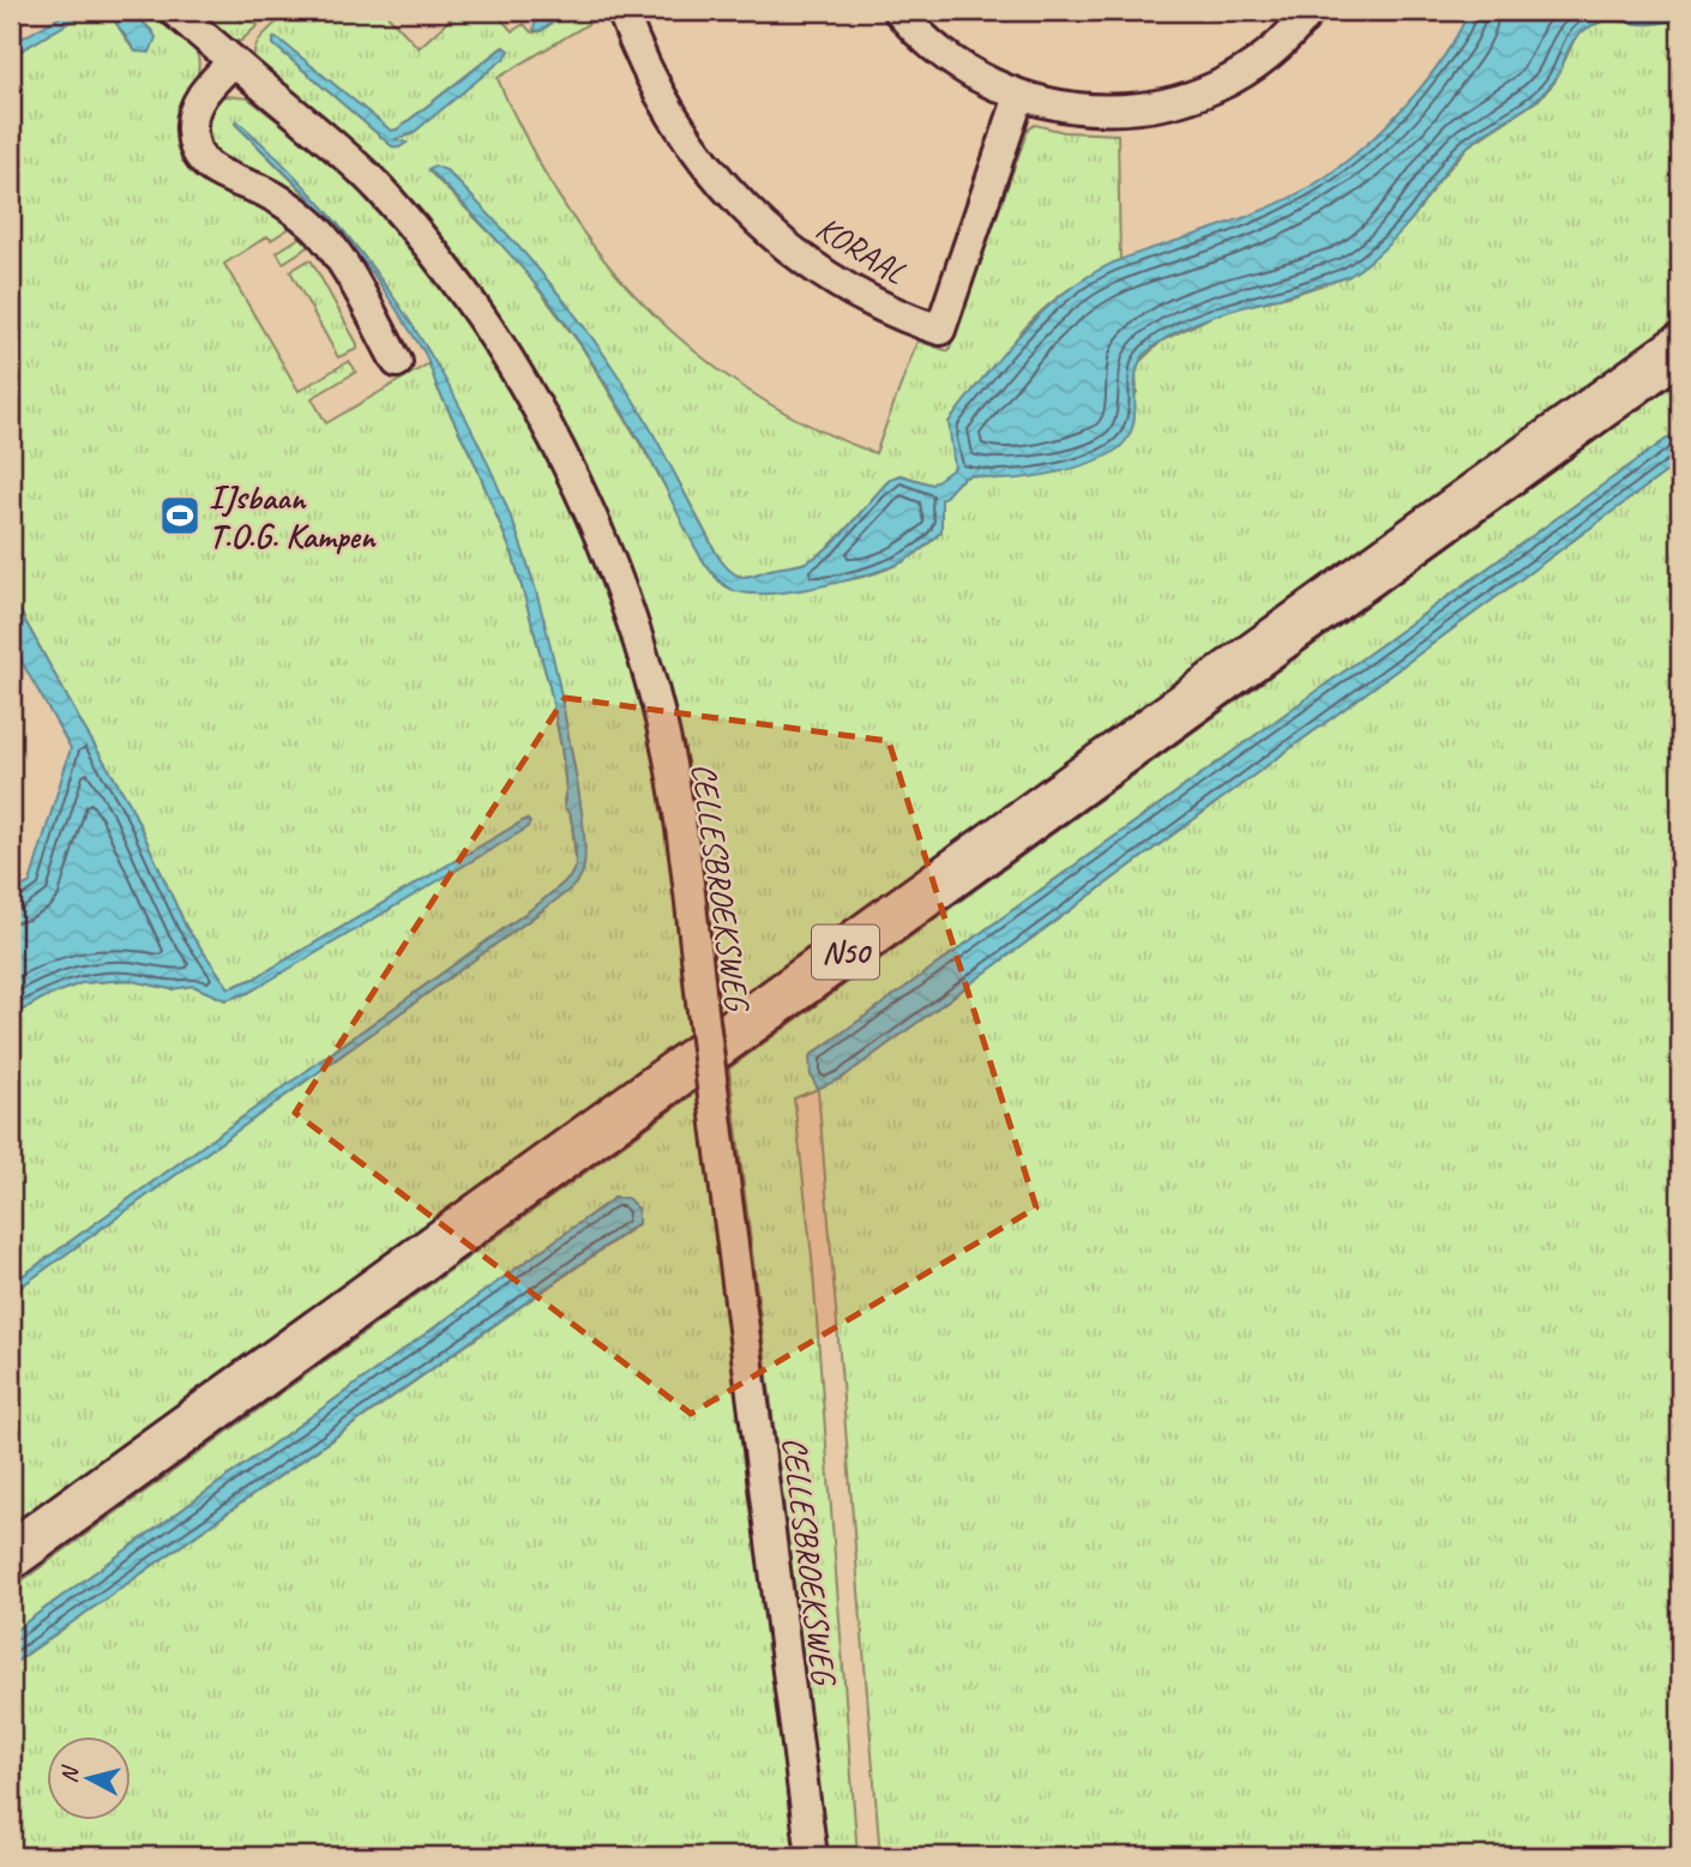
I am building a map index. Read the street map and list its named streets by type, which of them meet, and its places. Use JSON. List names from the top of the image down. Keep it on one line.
{"streets":{"highway":["N50"],"street":["KORAAL","CELLESBROEKSWEG"]},"places":{"sports":["IJsbaan T.O.G. Kampen"]},"north":"left"}
